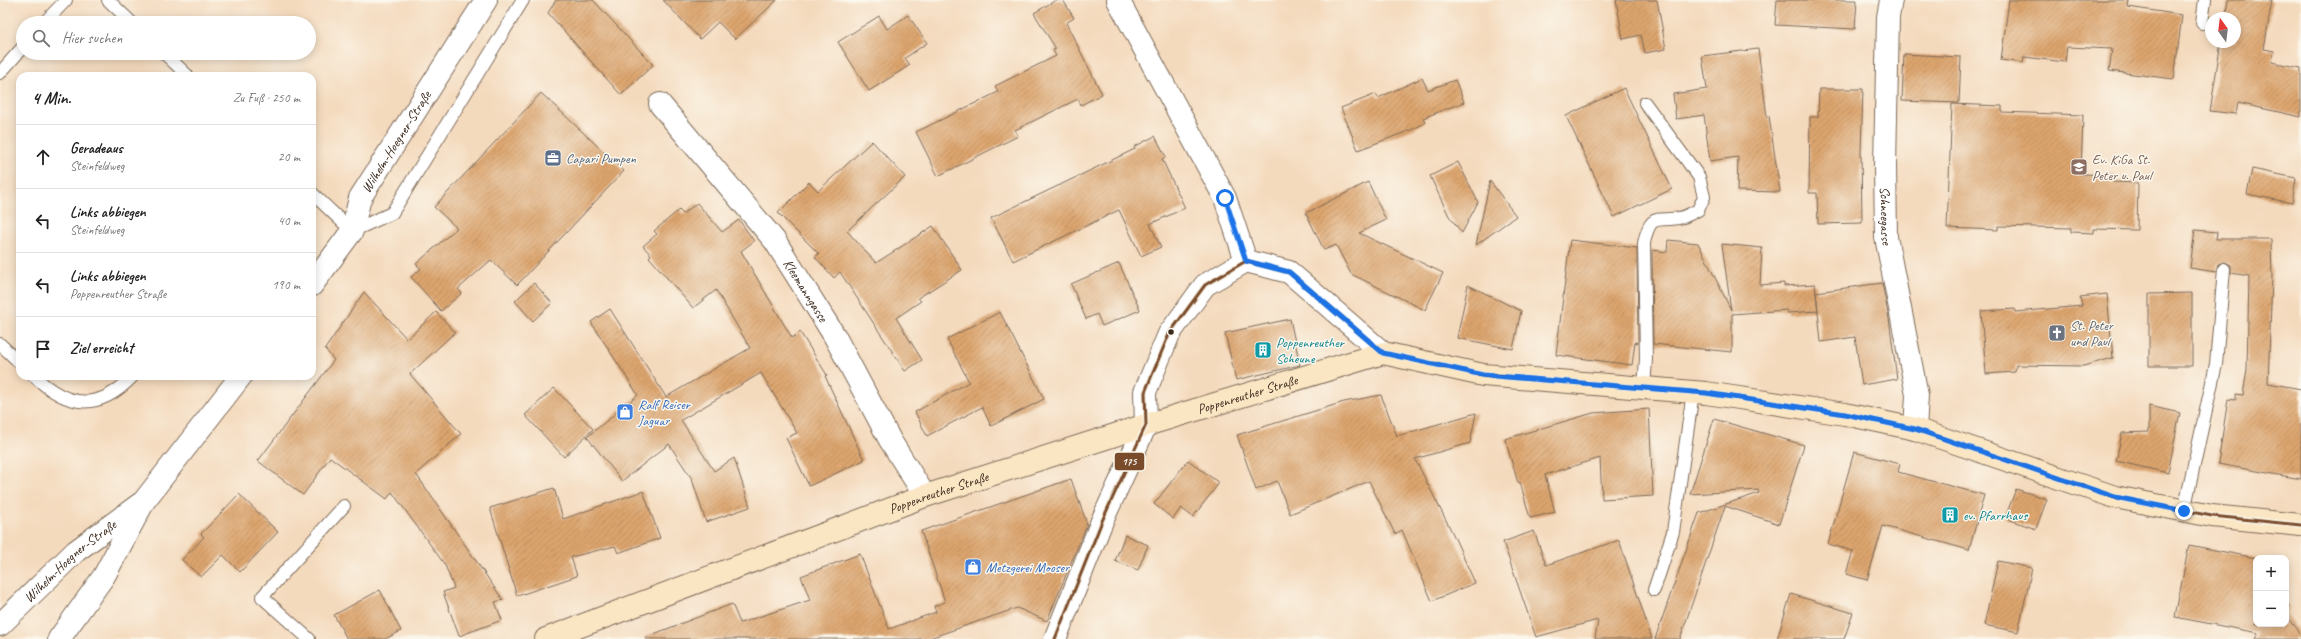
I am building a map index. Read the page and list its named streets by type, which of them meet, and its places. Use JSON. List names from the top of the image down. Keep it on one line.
{"streets":{"street":["Wilhelm-Hoegner-Straße","Schneegasse","Kleemanngasse","Poppenreuther Straße"]},"crossings":[["Schneegasse","Poppenreuther Straße"],["Kleemanngasse","Poppenreuther Straße"]],"places":{"office":["Capari Pumpen"],"school or university":["Ev. KiGa St. Peter u. Paul"],"church":["St. Peter und Paul"],"building":["Poppenreuther Scheune","ev. Pfarrhaus"],"shop":["Ralf Reiser Jaguar","Metzgerei Mooser"]},"lines":["transit line 175"],"north":"top","page":{"search":"Hier suchen","heading":["4 Min.","Zu Fuß · 250 m"],"list":[["Geradeaus","Steinfeldweg","20 m"],["Links abbiegen","Steinfeldweg","40 m"],["Links abbiegen","Poppenreuther Straße","190 m"],"Ziel erreicht"],"map_buttons":["+","−"]}}
